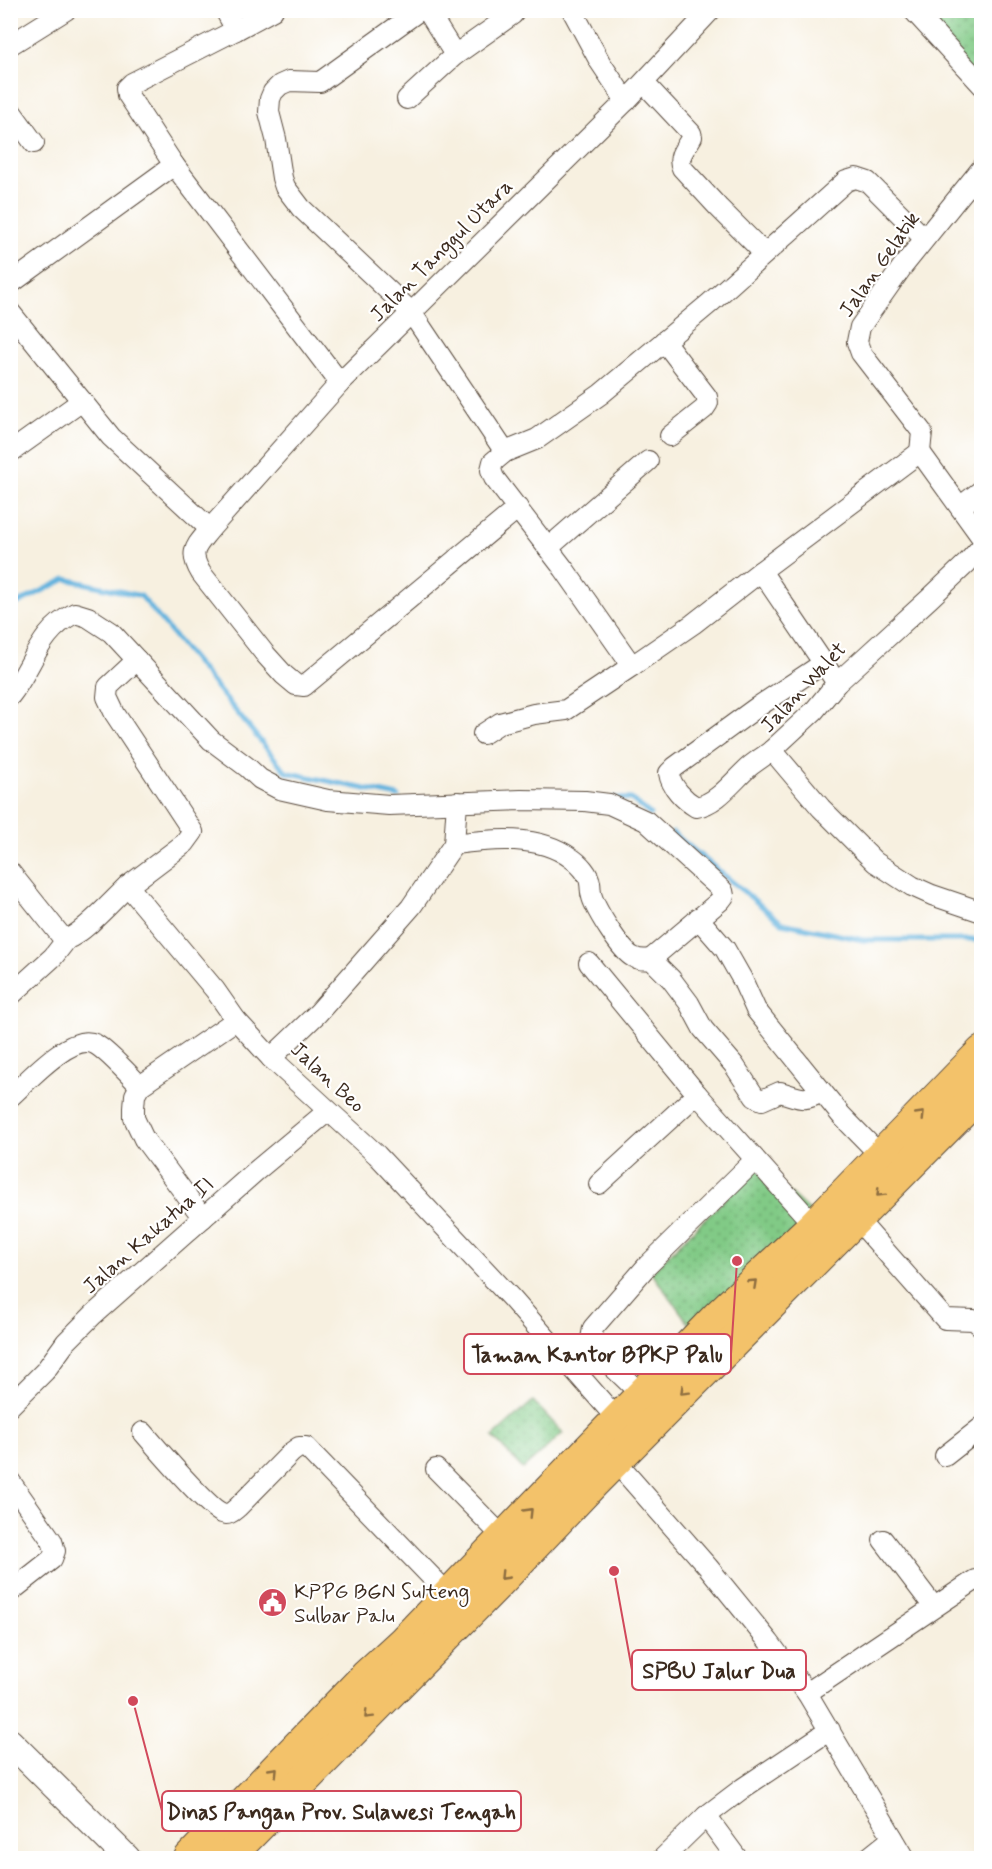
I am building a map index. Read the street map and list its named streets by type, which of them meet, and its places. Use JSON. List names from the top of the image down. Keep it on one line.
{"streets":{"street":["Jalan Tanggul Utara","Jalan Gelatik","Jalan Walet","Jalan Beo","Jalan Kakatua II"]},"crossings":[["Jalan Beo","Jalan Kakatua II"]],"places":{"other":["Taman Kantor BPKP Palu","SPBU Jalur Dua","Dinas Pangan Prov. Sulawesi Tengah"],"public building":["KPPG BGN Sulteng Sulbar Palu"]}}
